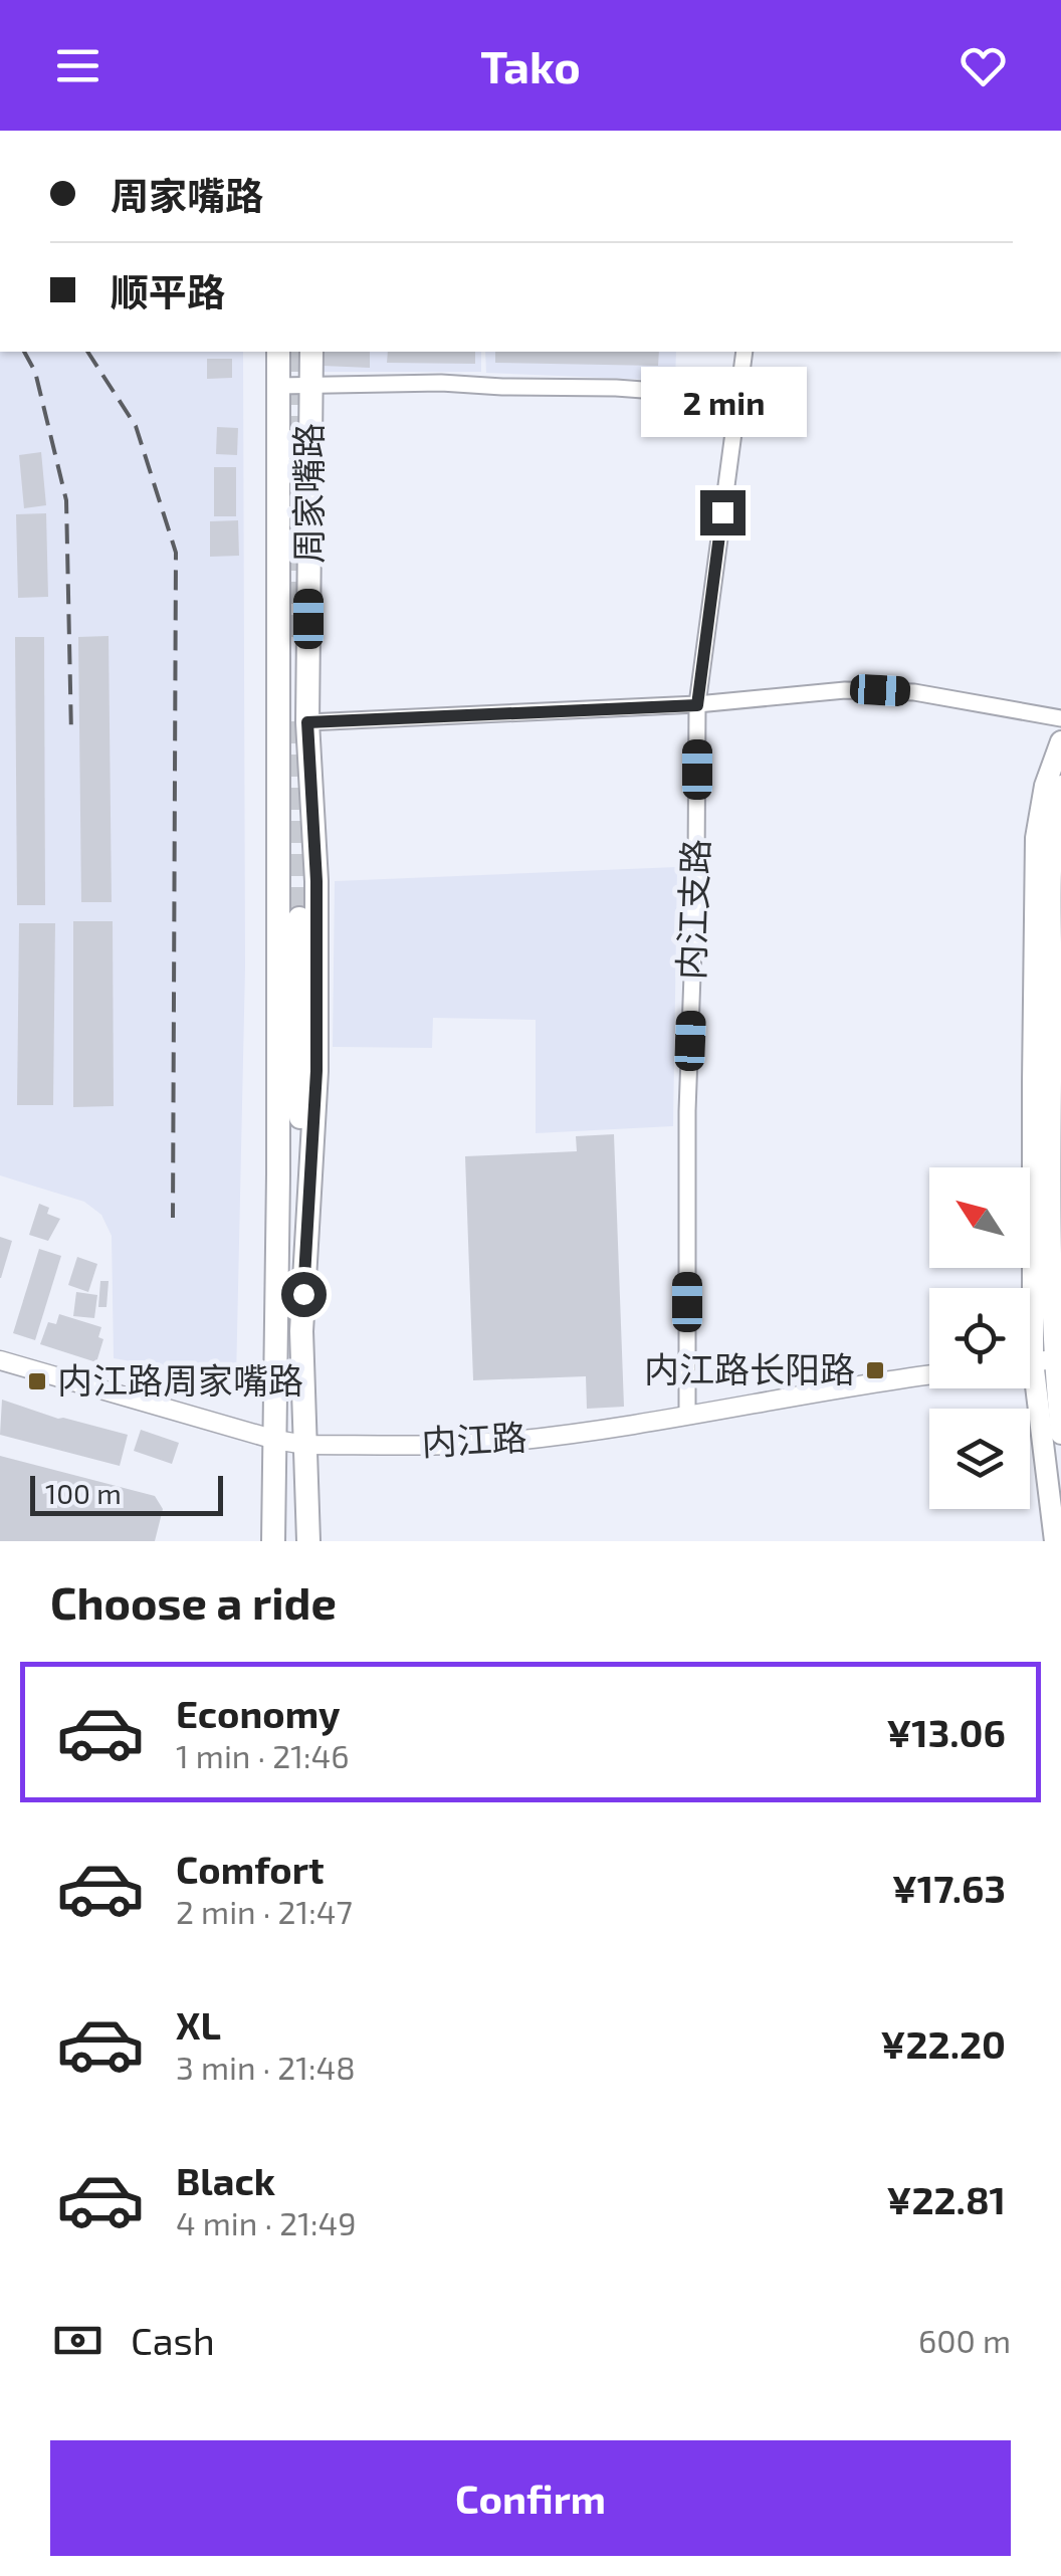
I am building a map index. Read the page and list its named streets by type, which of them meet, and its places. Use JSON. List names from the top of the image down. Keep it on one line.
{"streets":{"main road":["周家嘴路"],"street":["内江支路","内江路"]},"crossings":[["周家嘴路","内江路"],["内江支路","内江路"]],"places":{"transit":["内江路长阳路","内江路周家嘴路"]},"scale_bar":"100 m","north":"top left","page":{"header":"Tako","banner":["周家嘴路","顺平路"],"bubble":"2 min","scale":"100 m","heading":"Choose a ride","list":[{"name":"Economy","note":"1 min · 21:46","value":"¥13.06"},{"name":"Comfort","note":"2 min · 21:47","value":"¥17.63"},{"name":"XL","note":"3 min · 21:48","value":"¥22.20"},{"name":"Black","note":"4 min · 21:49","value":"¥22.81"}],"pay":["Cash","600 m"],"buttons":"Confirm"}}
